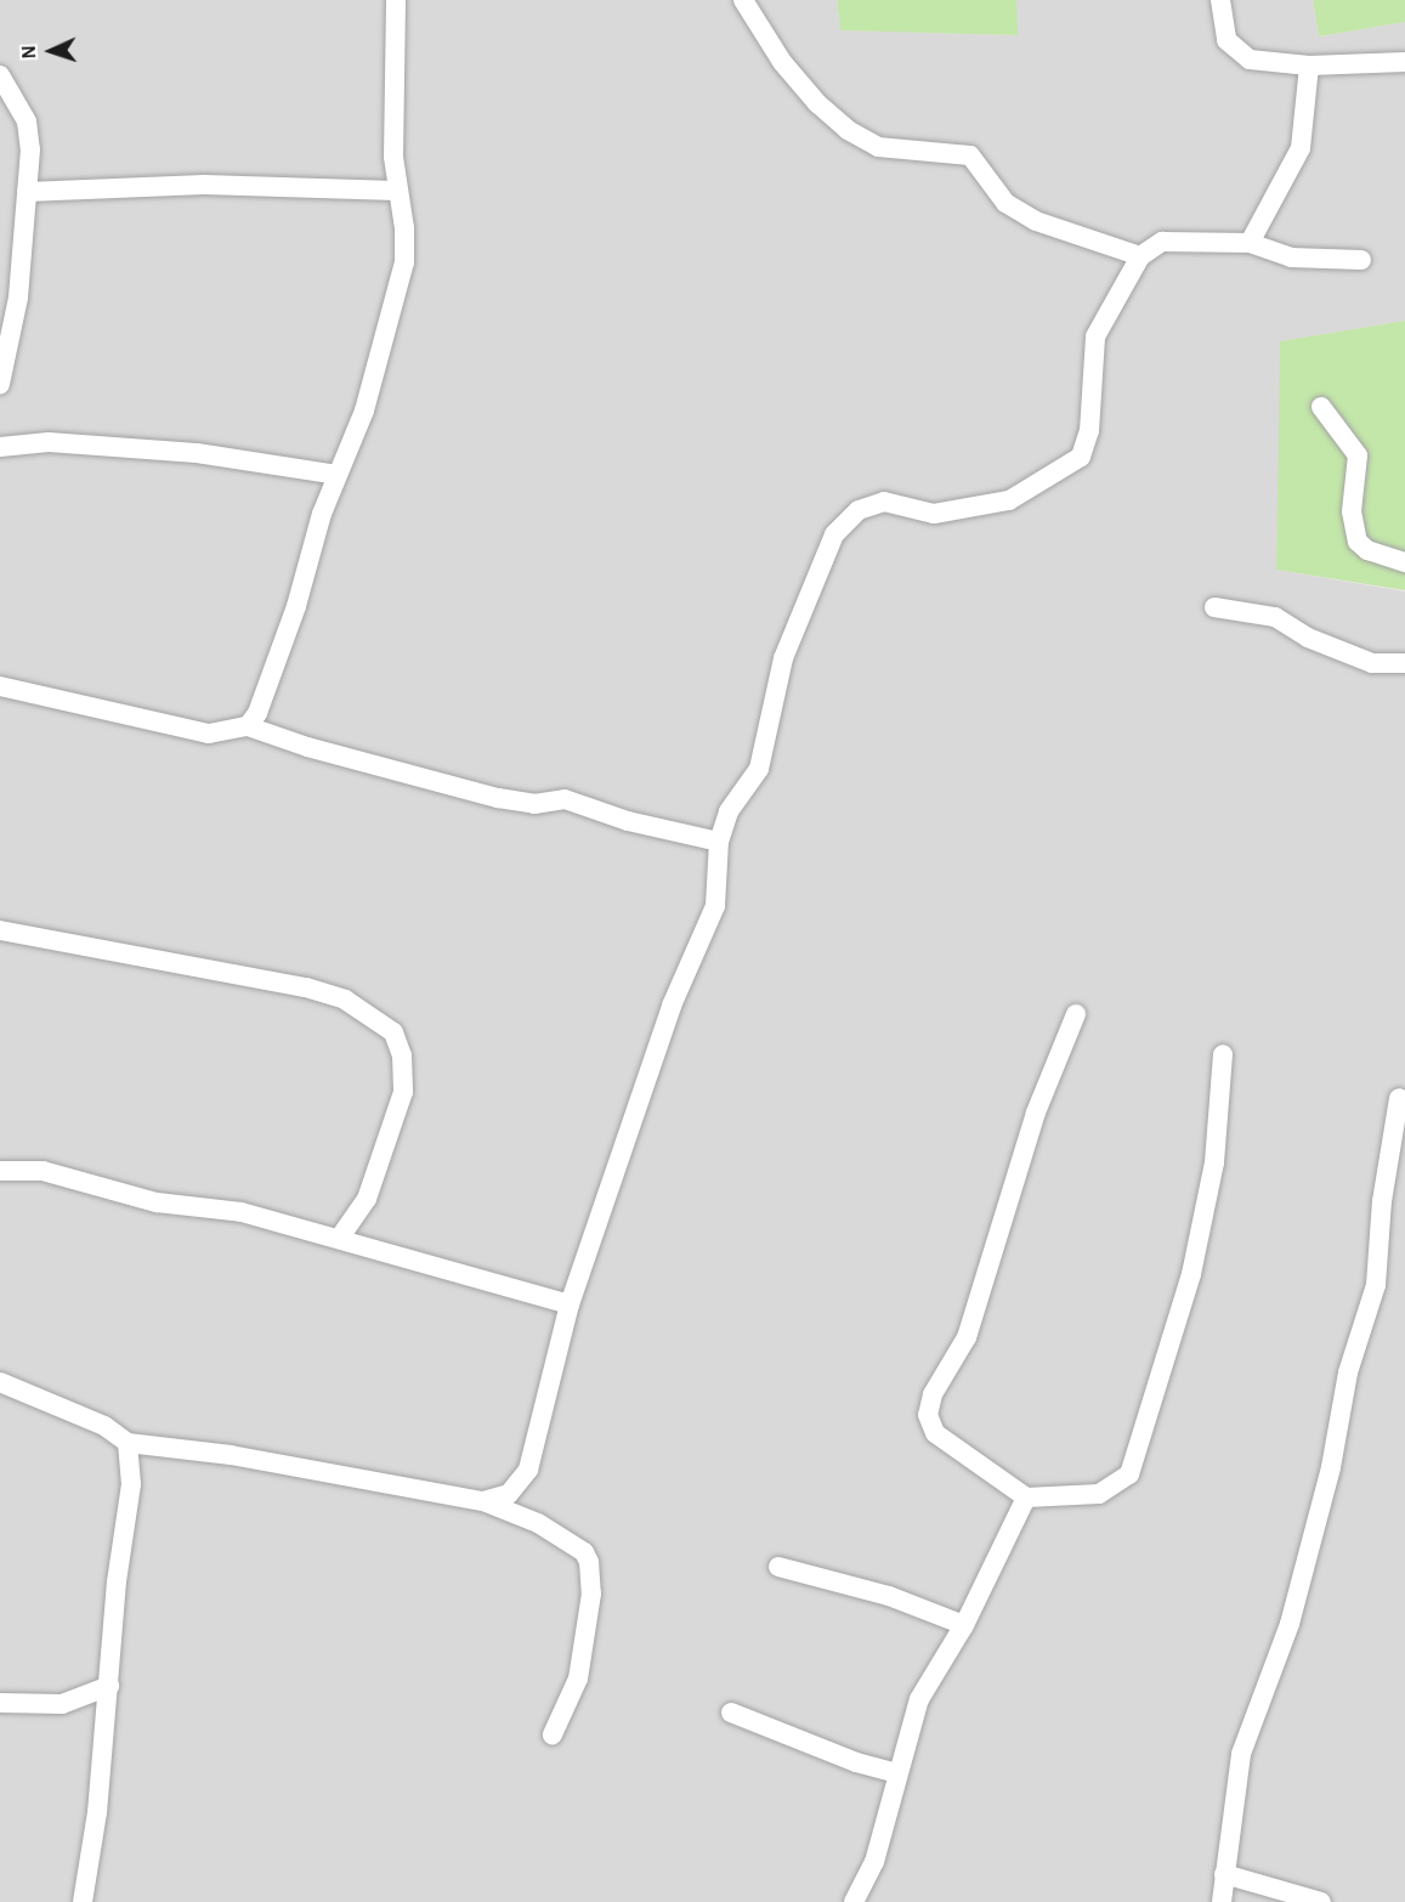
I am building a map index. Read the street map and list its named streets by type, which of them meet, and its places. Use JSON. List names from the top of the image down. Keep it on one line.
{"north":"left"}
